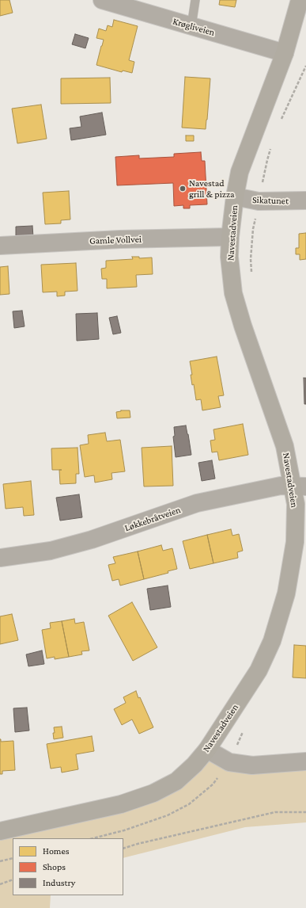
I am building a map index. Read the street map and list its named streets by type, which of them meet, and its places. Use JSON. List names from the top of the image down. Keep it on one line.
{"streets":{"street":["Krøgliveien","Sikatunet","Navestadveien","Gamle Vollvei","Løkkebråtveien"]},"crossings":[["Krøgliveien","Navestadveien"],["Sikatunet","Navestadveien"],["Navestadveien","Gamle Vollvei"],["Navestadveien","Løkkebråtveien"]],"places":["Navestad grill & pizza"],"legend":["Homes","Shops","Industry"]}
